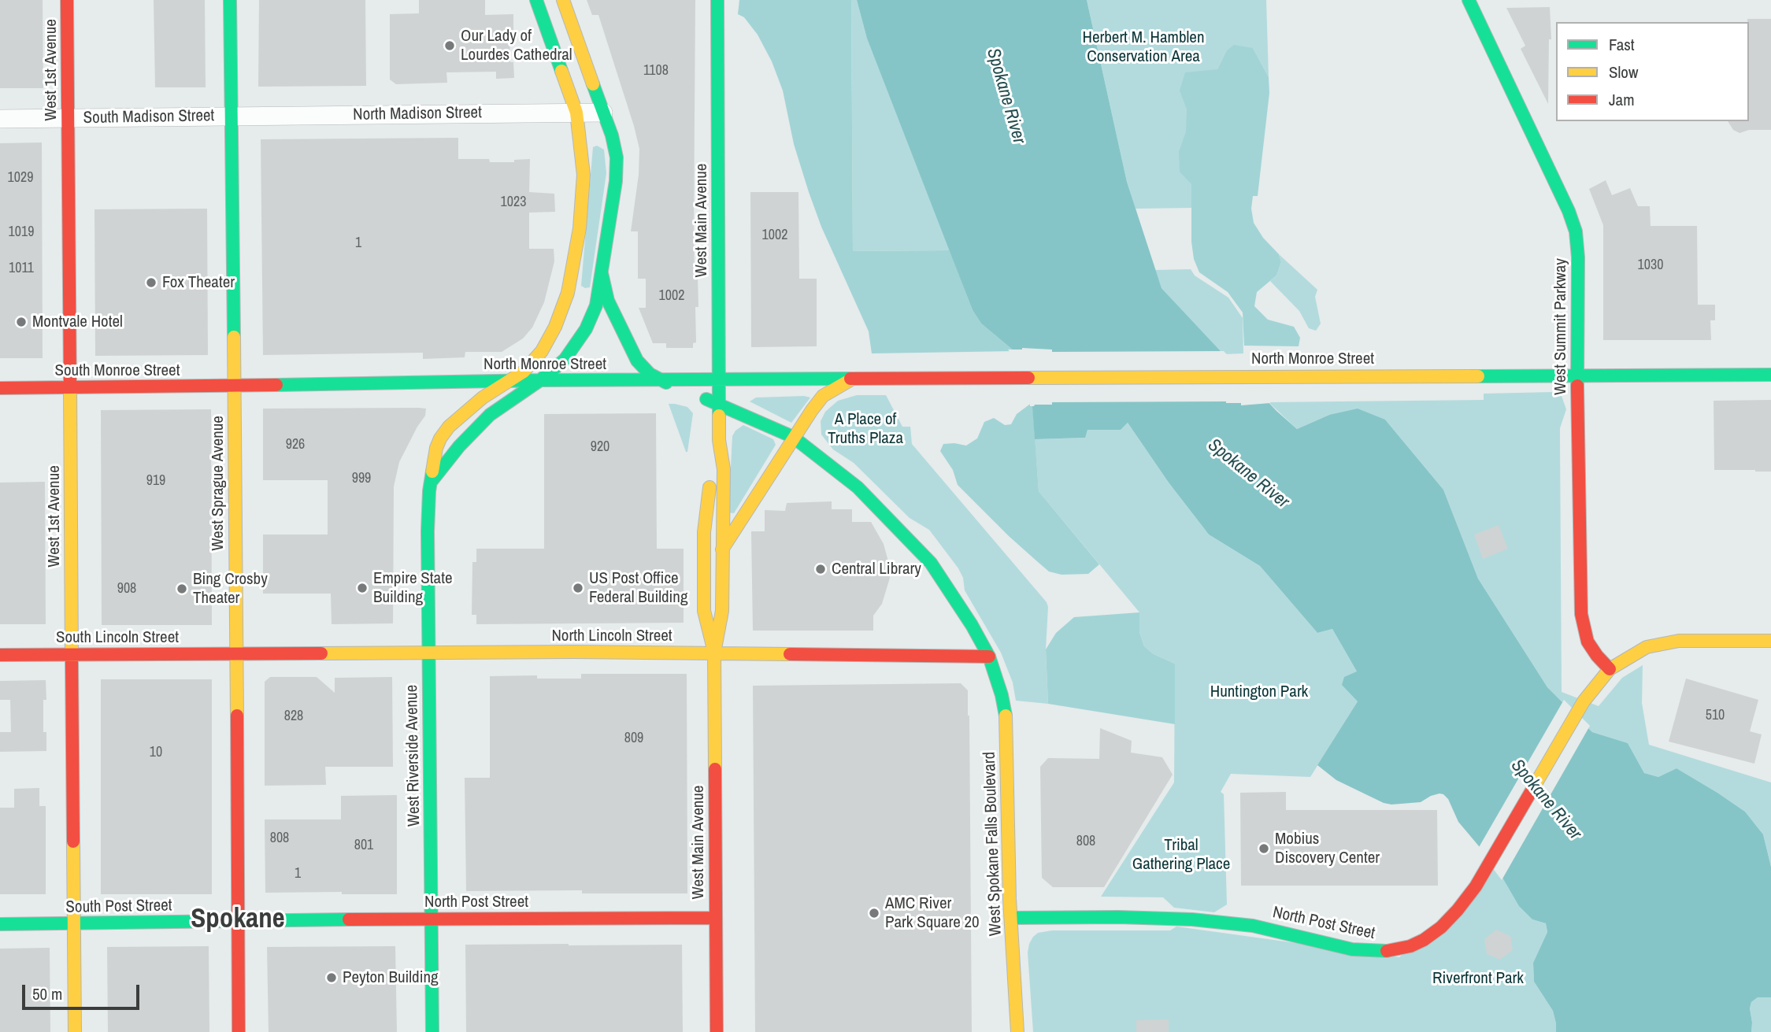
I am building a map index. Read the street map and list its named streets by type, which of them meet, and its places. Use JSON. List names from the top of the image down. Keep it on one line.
{"streets":{"main road":["West 1st Avenue","West Main Avenue","West Summit Parkway","North Monroe Street","South Monroe Street","West Sprague Avenue","North Lincoln Street","South Lincoln Street","West Riverside Avenue","West Spokane Falls Boulevard","North Post Street","South Post Street"],"street":["North Madison Street","South Madison Street"]},"crossings":[["West 1st Avenue","South Madison Street"],["West 1st Avenue","South Monroe Street"],["West 1st Avenue","South Lincoln Street"],["West 1st Avenue","South Post Street"],["North Madison Street","South Madison Street"],["North Madison Street","West Sprague Avenue"],["North Madison Street","West Riverside Avenue"],["South Madison Street","West Sprague Avenue"],["West Main Avenue","North Monroe Street"],["West Main Avenue","North Lincoln Street"],["West Main Avenue","West Spokane Falls Boulevard"],["West Main Avenue","North Post Street"],["West Summit Parkway","North Monroe Street"],["West Summit Parkway","North Post Street"],["North Monroe Street","South Monroe Street"],["North Monroe Street","West Sprague Avenue"],["North Monroe Street","West Riverside Avenue"],["North Monroe Street","West Spokane Falls Boulevard"],["South Monroe Street","West Sprague Avenue"],["West Sprague Avenue","North Lincoln Street"],["West Sprague Avenue","South Lincoln Street"],["West Sprague Avenue","North Post Street"],["West Sprague Avenue","South Post Street"],["North Lincoln Street","South Lincoln Street"],["North Lincoln Street","West Riverside Avenue"],["North Lincoln Street","West Spokane Falls Boulevard"],["West Riverside Avenue","North Post Street"],["West Spokane Falls Boulevard","North Post Street"],["North Post Street","South Post Street"]],"districts":["Spokane"],"water":["Spokane River"],"parks":["Herbert M. Hamblen Conservation Area","A Place of Truths Plaza","Huntington Park","Tribal Gathering Place","Riverfront Park"],"places":["Our Lady of Lourdes Cathedral","Fox Theater","Montvale Hotel","Central Library","Empire State Building","US Post Office Federal Building","Bing Crosby Theater","Mobius Discovery Center","AMC River Park Square 20","Peyton Building"],"house_numbers":["1108","1029","1023","1019","1002","1","1030","1011","1002","926","920","999","919","908","510","828","809","10","808","808","801","1"],"legend":["Fast","Slow","Jam"],"scale_bar":"50 m"}
